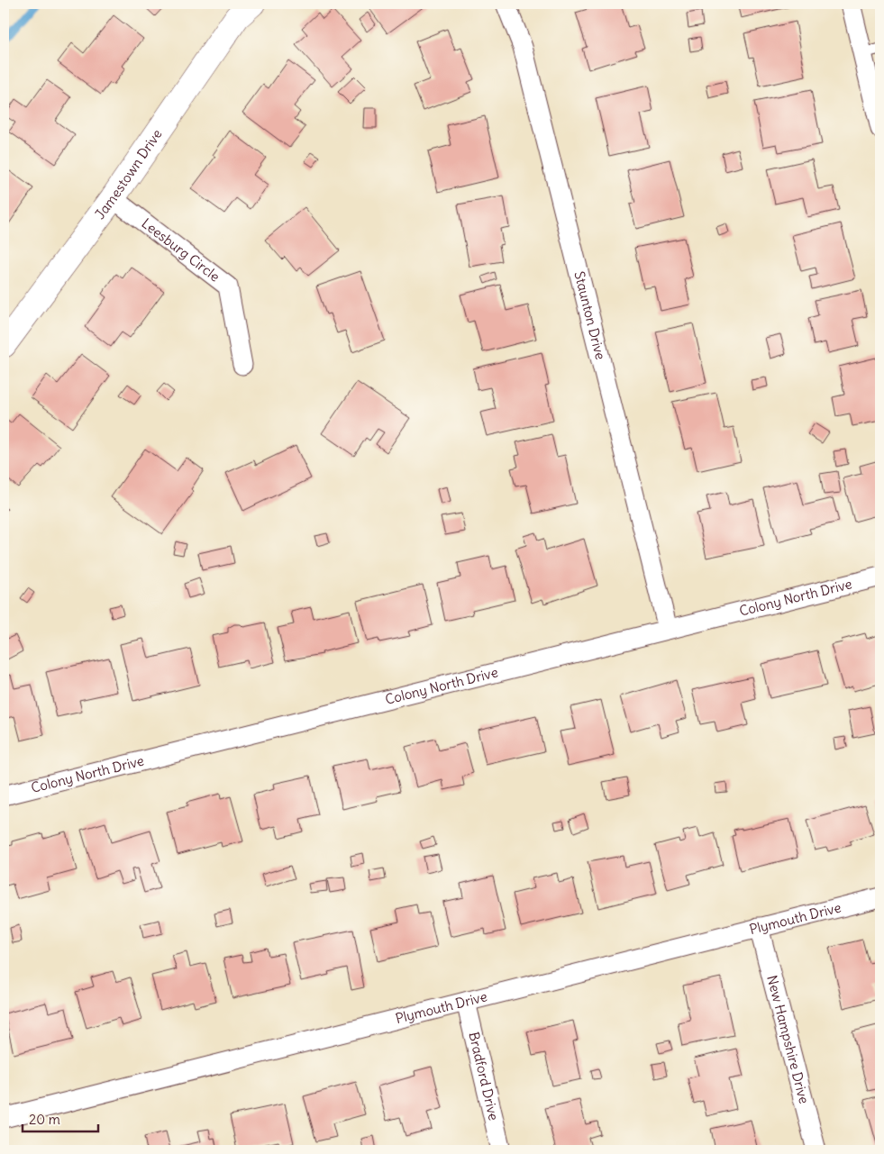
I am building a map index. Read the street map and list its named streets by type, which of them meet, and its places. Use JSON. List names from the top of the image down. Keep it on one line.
{"streets":{"street":["Jamestown Drive","Leesburg Circle","Staunton Drive","Colony North Drive","Plymouth Drive","New Hampshire Drive","Bradford Drive"]},"crossings":[["Jamestown Drive","Leesburg Circle"],["Staunton Drive","Colony North Drive"],["Plymouth Drive","New Hampshire Drive"],["Plymouth Drive","Bradford Drive"]],"scale_bar":"20 m"}
